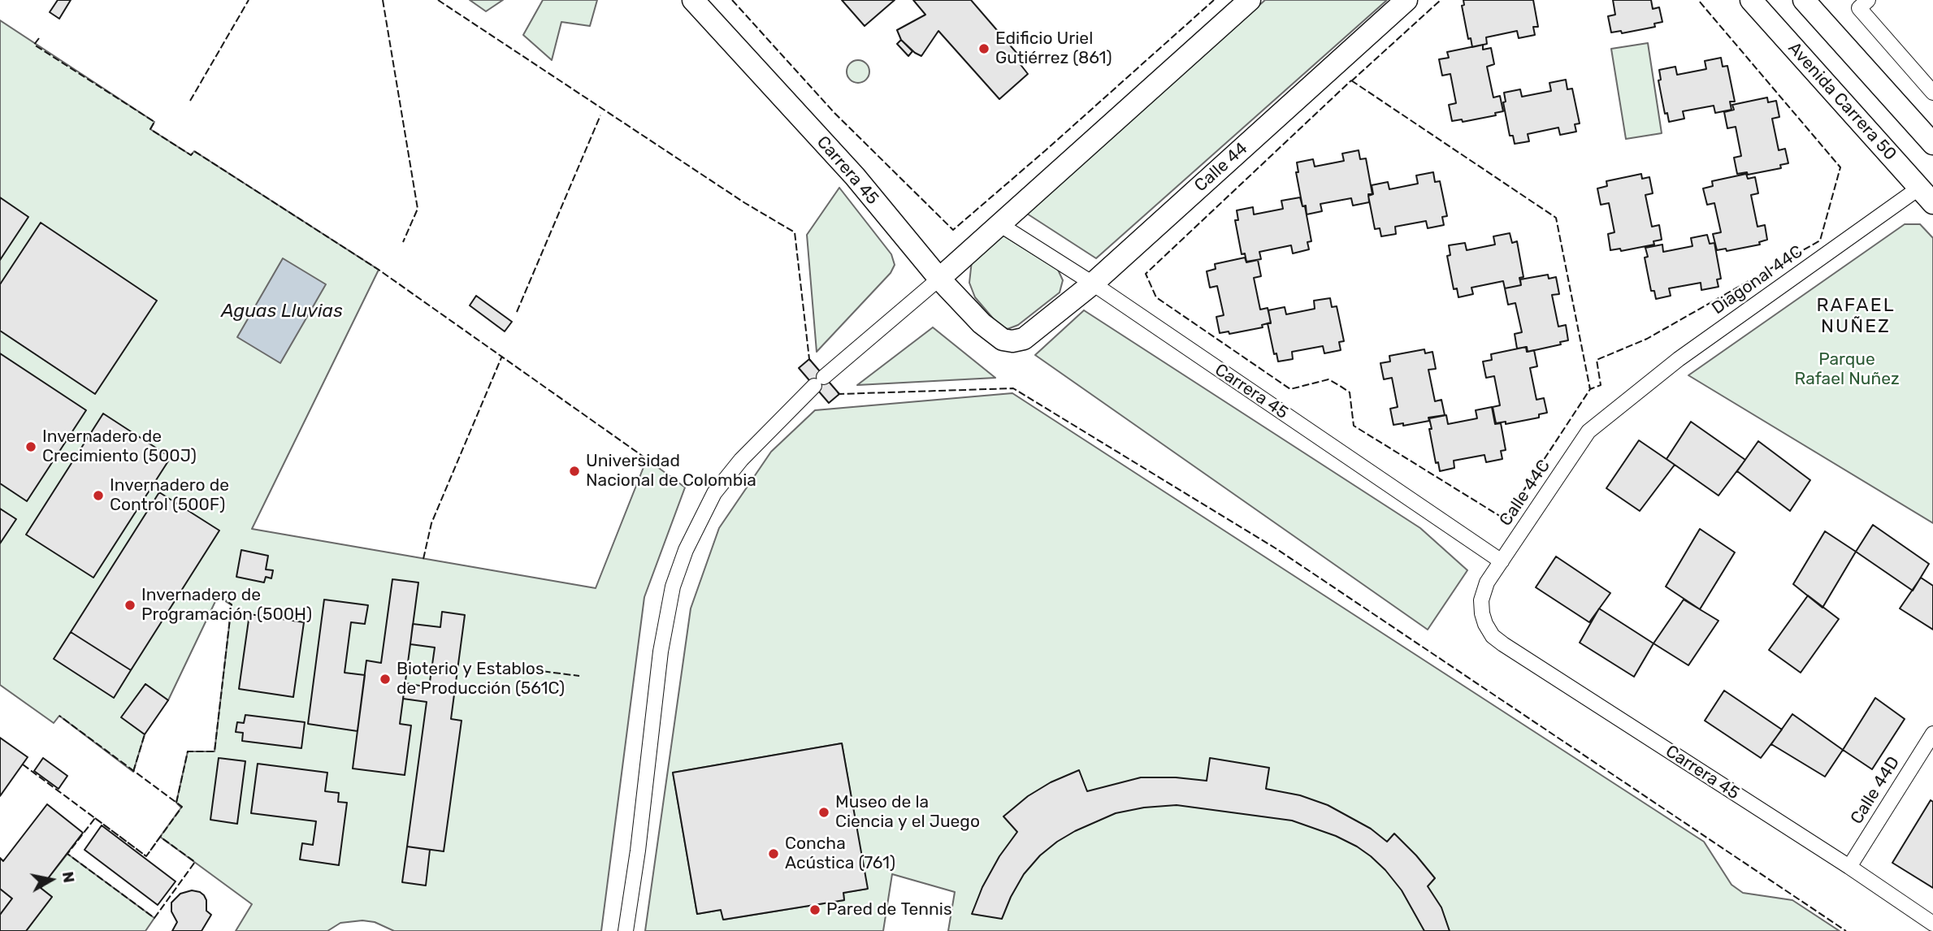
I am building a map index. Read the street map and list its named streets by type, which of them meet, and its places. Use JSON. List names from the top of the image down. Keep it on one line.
{"streets":{"street":["Avenida Carrera 50","Calle 44","Carrera 45","Diagonal 44C","Calle 44C","Calle 44D"]},"crossings":[["Avenida Carrera 50","Diagonal 44C"],["Calle 44","Carrera 45"],["Carrera 45","Calle 44C"],["Carrera 45","Calle 44D"],["Diagonal 44C","Calle 44C"]],"districts":["RAFAEL NUÑEZ"],"water":["Aguas Lluvias"],"parks":["Parque Rafael Nuñez"],"places":["Edificio Uriel Gutiérrez (861)","Invernadero de Crecimiento (500J)","Universidad Nacional de Colombia","Invernadero de Control (500F)","Invernadero de Programación (500H)","Bioterio y Establos de Producción (561C)","Museo de la Ciencia y el Juego","Concha Acústica (761)","Pared de Tennis"],"north":"right"}
